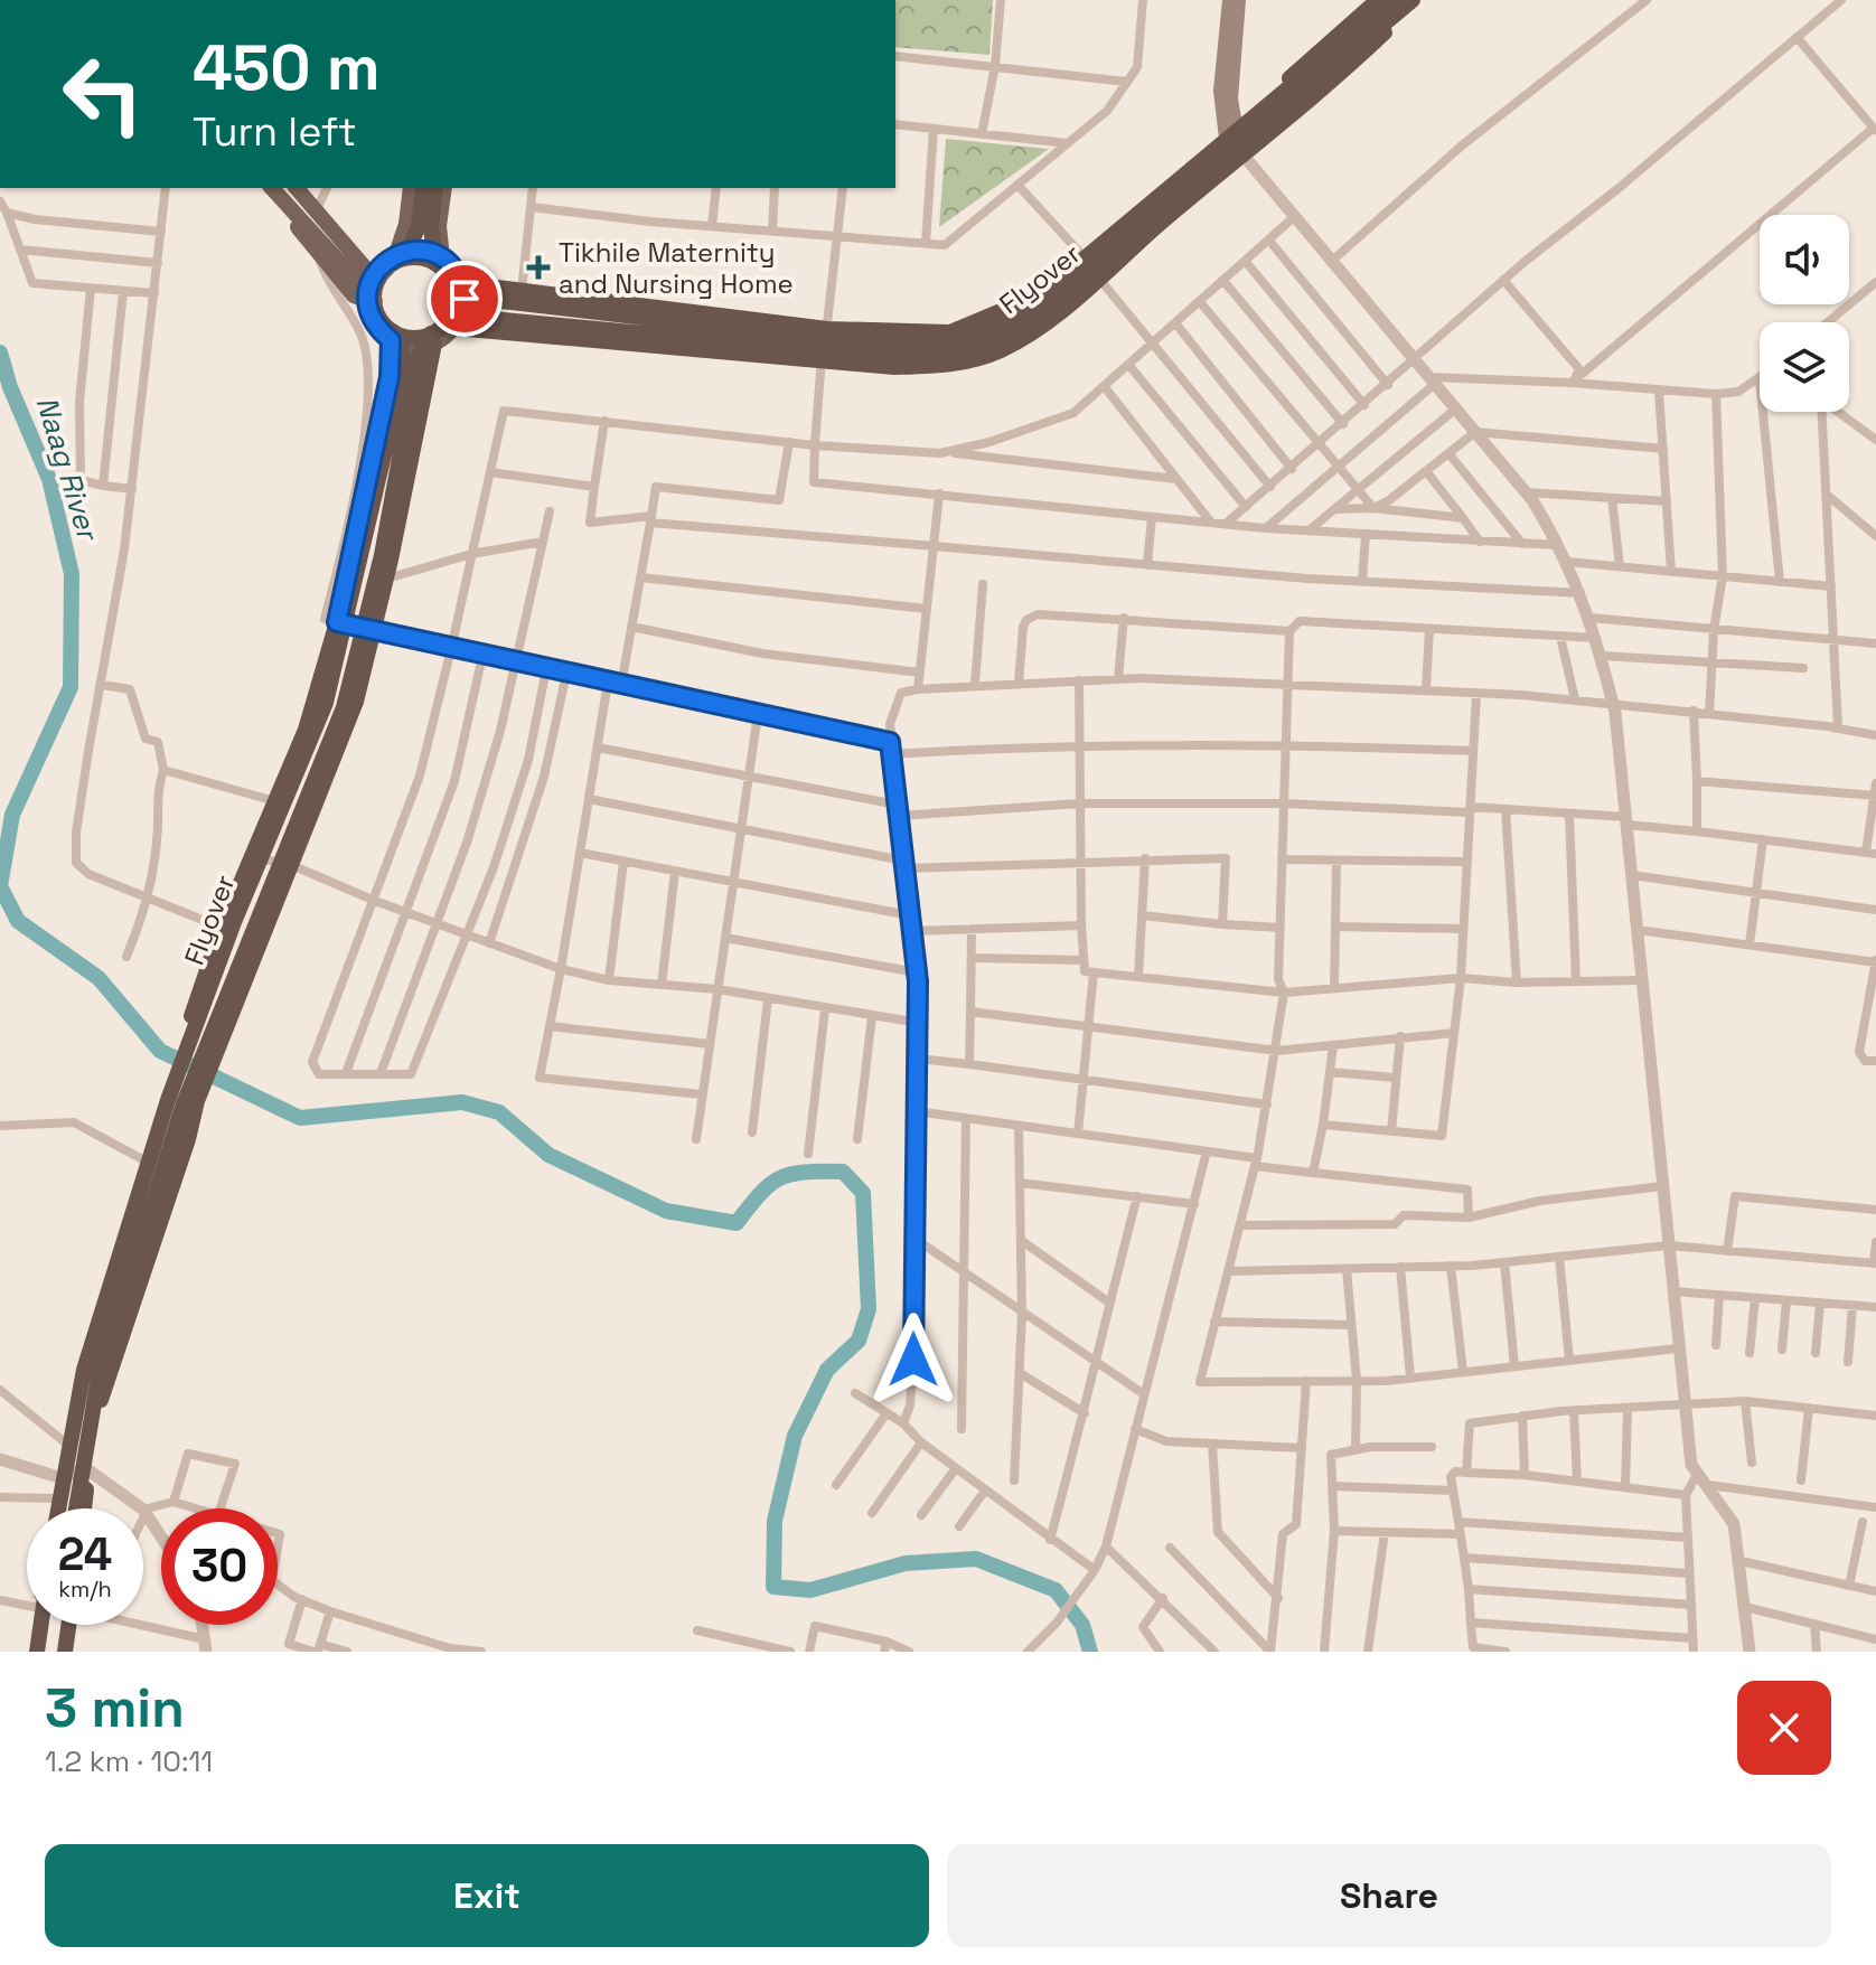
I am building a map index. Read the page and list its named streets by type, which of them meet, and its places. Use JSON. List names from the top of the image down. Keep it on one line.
{"streets":{"highway":["Flyover"]},"water":["Naag River"],"places":{"health":["Tikhile Maternity and Nursing Home"]},"page":{"turn":["450 m","Turn left"],"speed":"24 km/h","limit":"30","heading":["3 min","1.2 km · 10:11"],"buttons":["Exit","Share"]}}
